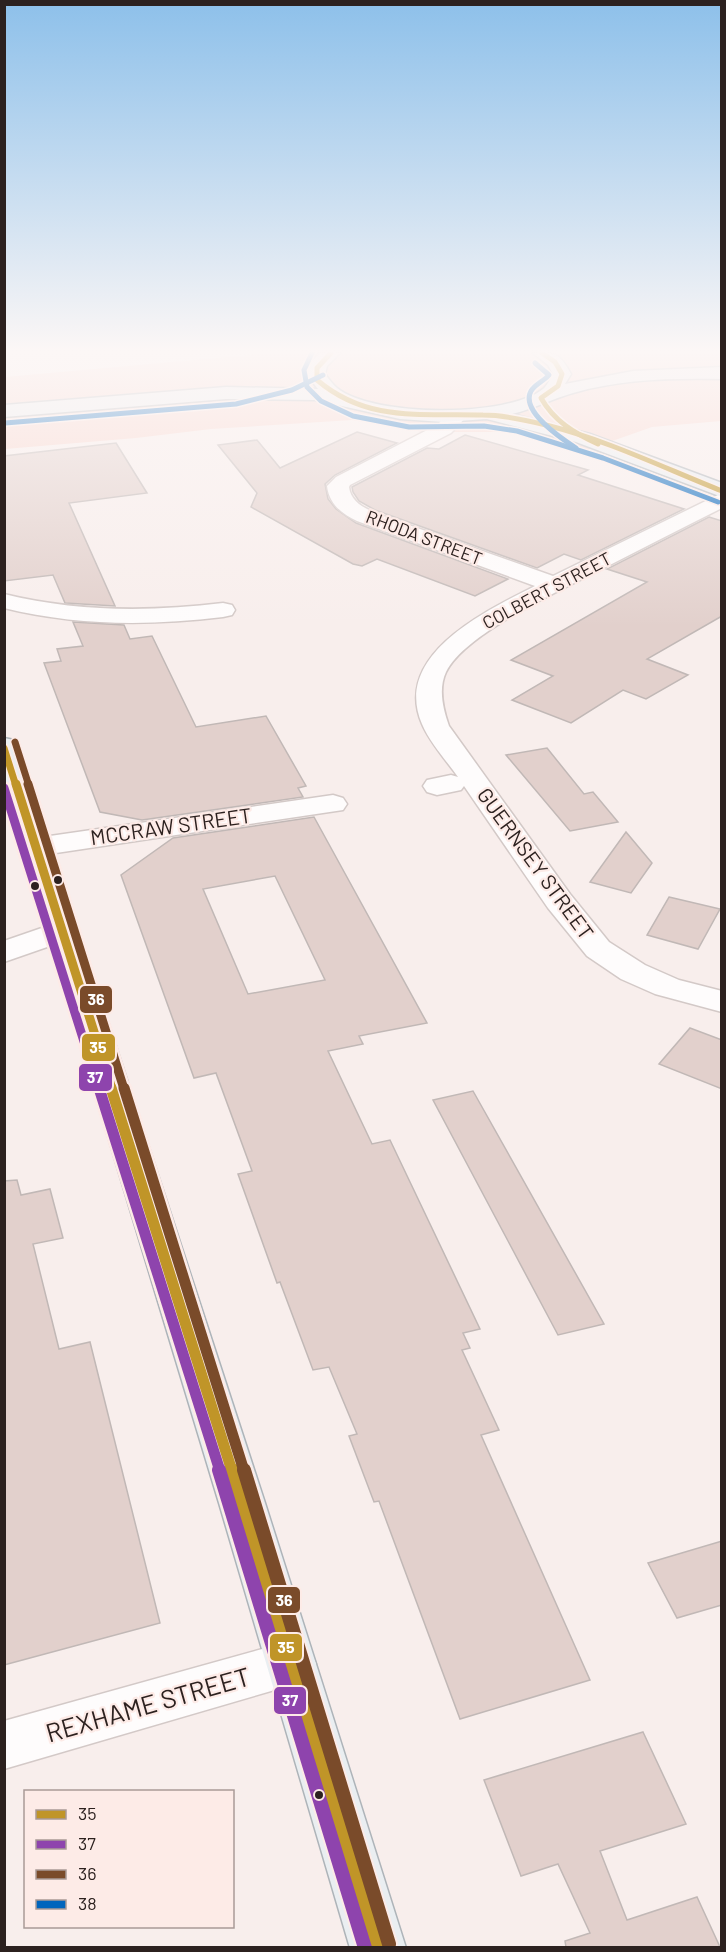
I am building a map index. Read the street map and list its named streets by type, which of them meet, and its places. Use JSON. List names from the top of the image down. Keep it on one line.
{"streets":{"street":["RHODA STREET","COLBERT STREET","MCCRAW STREET","GUERNSEY STREET","REXHAME STREET"]},"crossings":[["RHODA STREET","COLBERT STREET"],["COLBERT STREET","GUERNSEY STREET"]],"lines":["transit line 35","transit line 38","transit line 36","transit line 37"],"legend":["35","37","36","38"]}
